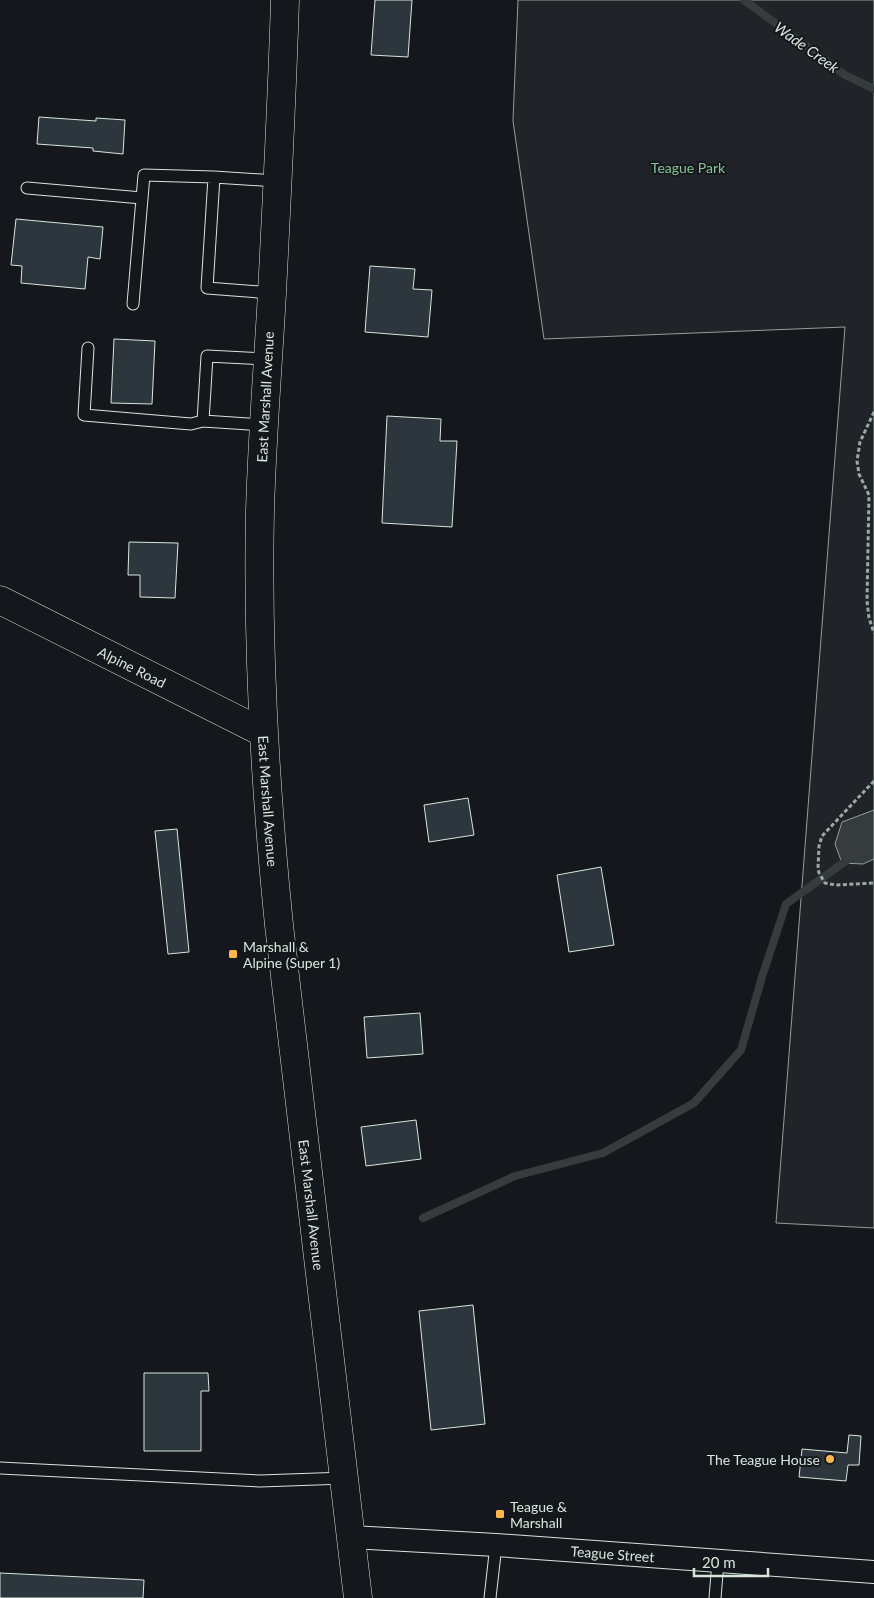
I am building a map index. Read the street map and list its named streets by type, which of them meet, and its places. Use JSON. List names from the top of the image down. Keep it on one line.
{"streets":{"main road":["East Marshall Avenue","Alpine Road"],"street":["Teague Street"]},"crossings":[["East Marshall Avenue","Alpine Road"],["East Marshall Avenue","Teague Street"]],"water":["Wade Creek"],"parks":["Teague Park"],"places":{"transit":["Marshall & Alpine (Super 1)","Teague & Marshall"],"other":["The Teague House"]},"scale_bar":"20 m"}
